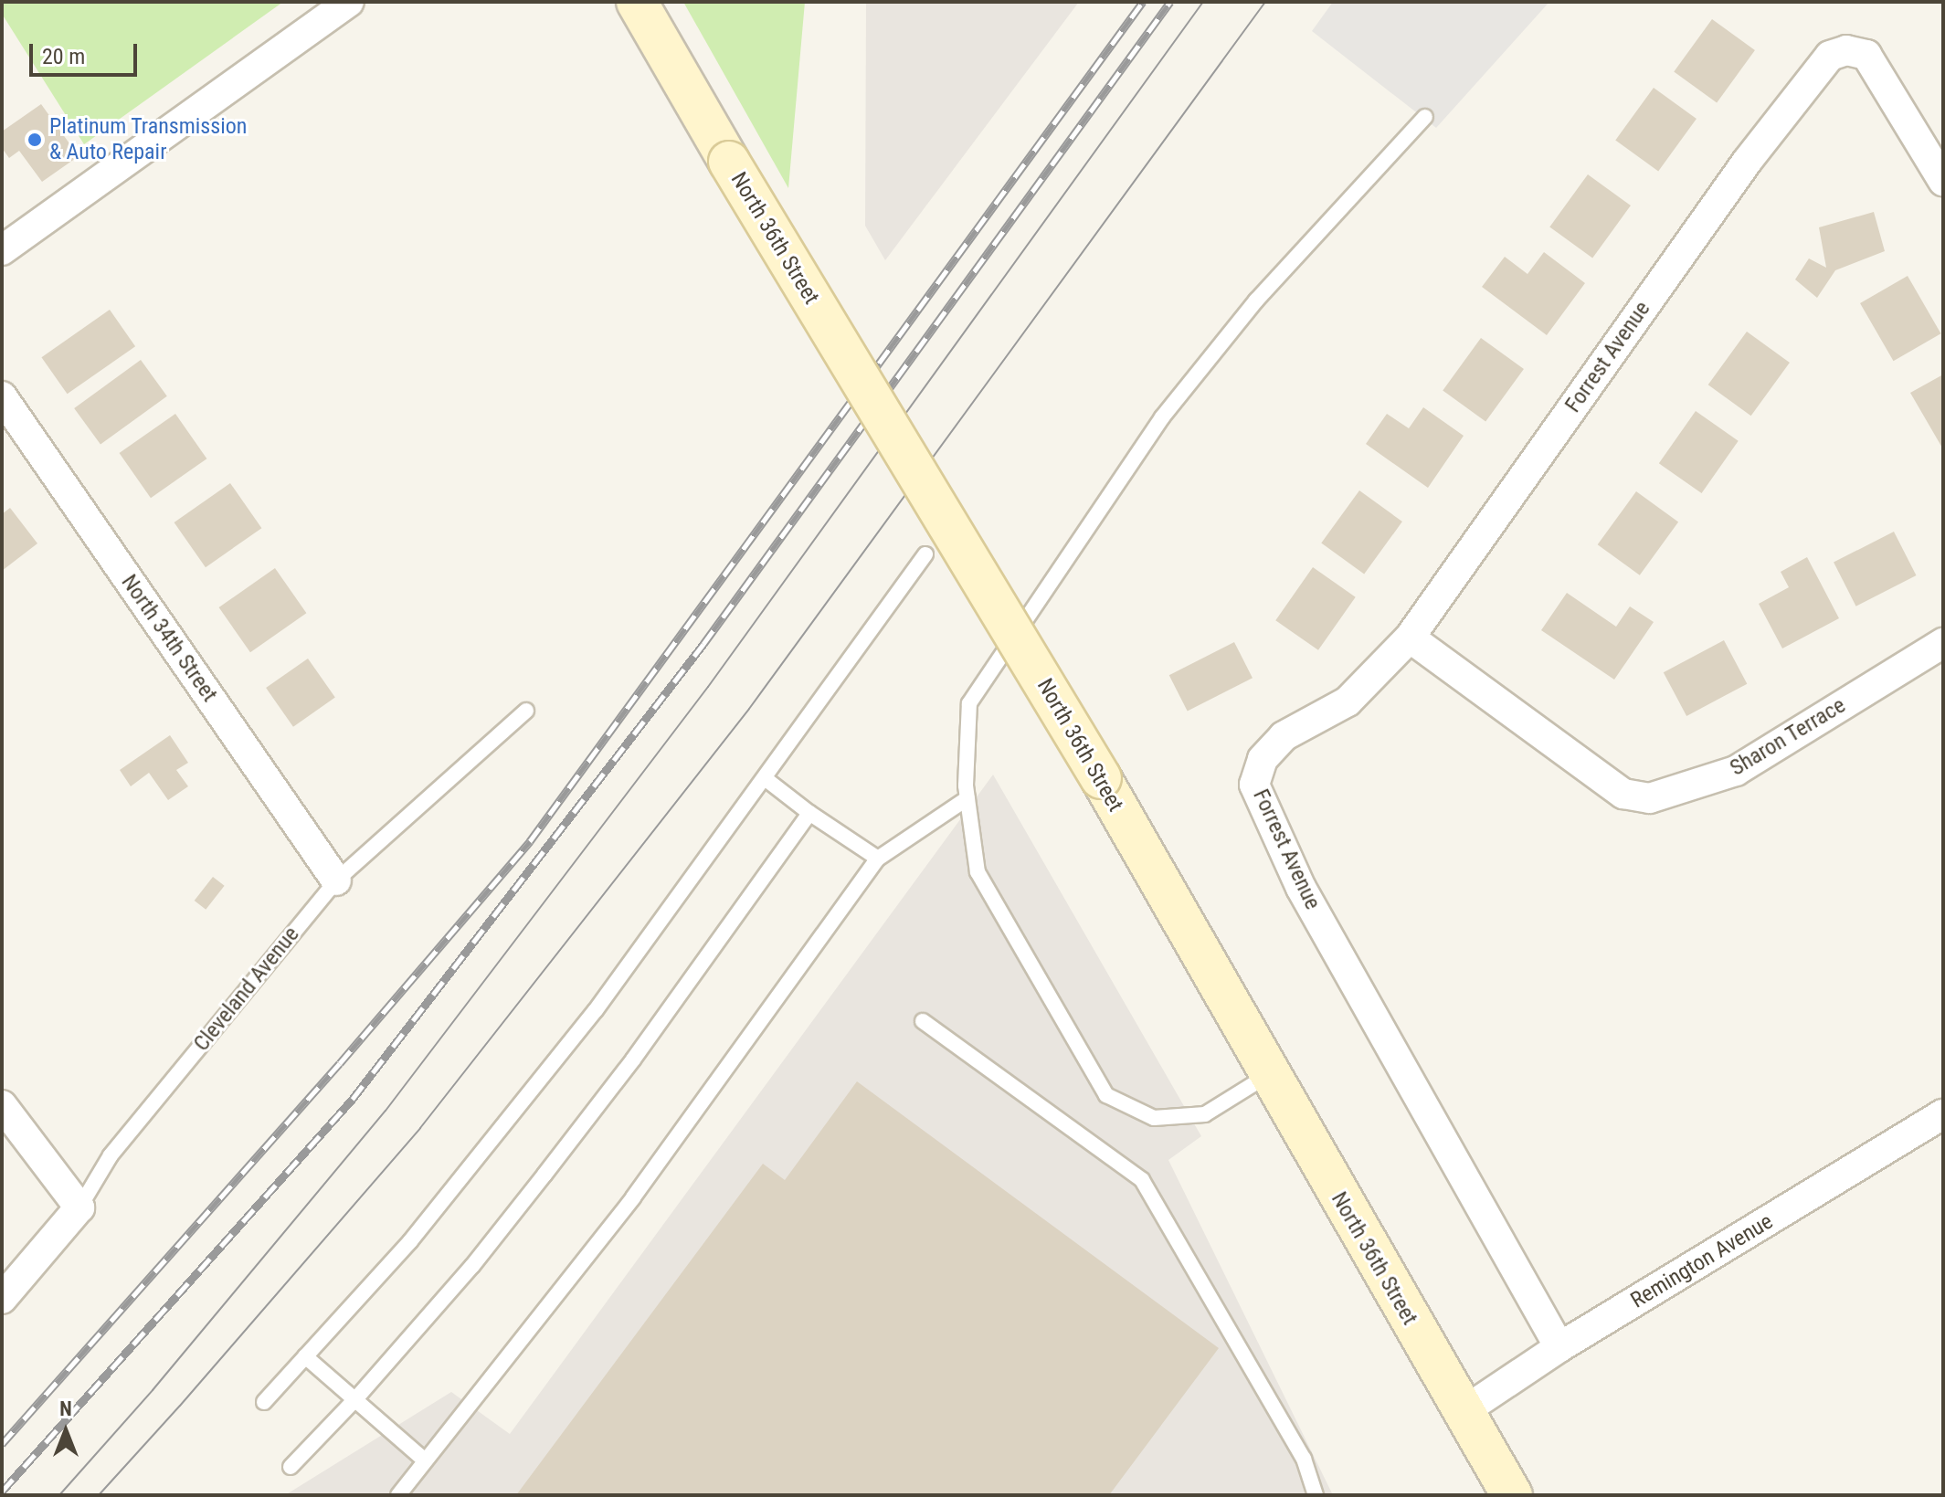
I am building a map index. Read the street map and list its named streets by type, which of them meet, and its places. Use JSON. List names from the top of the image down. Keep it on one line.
{"streets":{"street":["North 36th Street","Forrest Avenue","North 34th Street","Sharon Terrace","Cleveland Avenue","Remington Avenue"]},"crossings":[["North 36th Street","Remington Avenue"],["Forrest Avenue","Sharon Terrace"],["Forrest Avenue","Remington Avenue"],["North 34th Street","Cleveland Avenue"]],"places":["Platinum Transmission & Auto Repair"],"scale_bar":"20 m","north":"top"}
